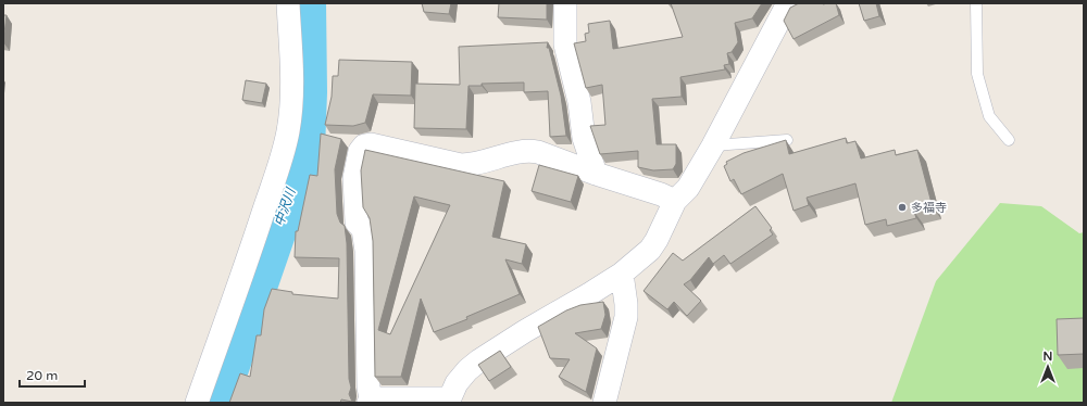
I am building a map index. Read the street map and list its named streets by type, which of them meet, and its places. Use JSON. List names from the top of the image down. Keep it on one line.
{"water":["中沢川"],"places":["多福寺"],"scale_bar":"20 m","north":"top"}
